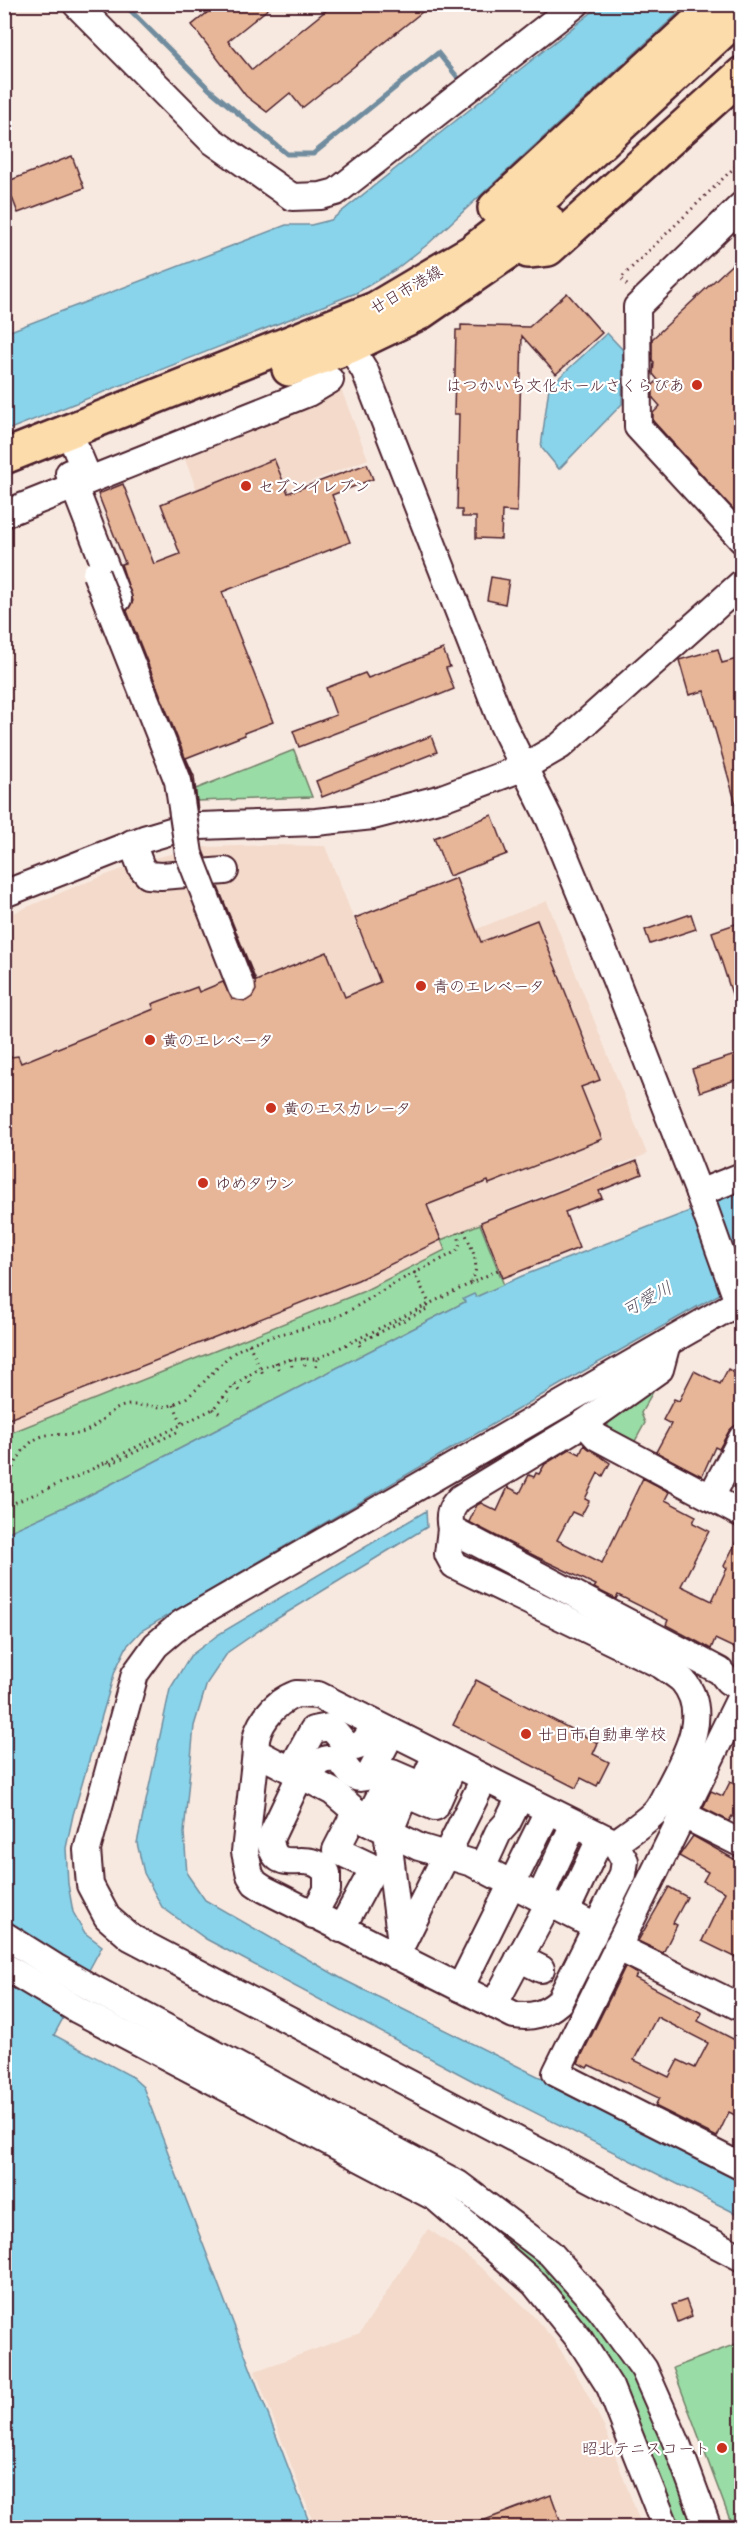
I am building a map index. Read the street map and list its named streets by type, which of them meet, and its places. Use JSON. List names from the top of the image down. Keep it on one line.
{"streets":{"main road":["廿日市港線"]},"water":["可愛川"],"places":["はつかいち文化ホールさくらぴあ","セブンイレブン","青のエレベータ","黄のエレベータ","黄のエスカレータ","ゆめタウン","廿日市自動車学校","昭北テニスコート"]}
